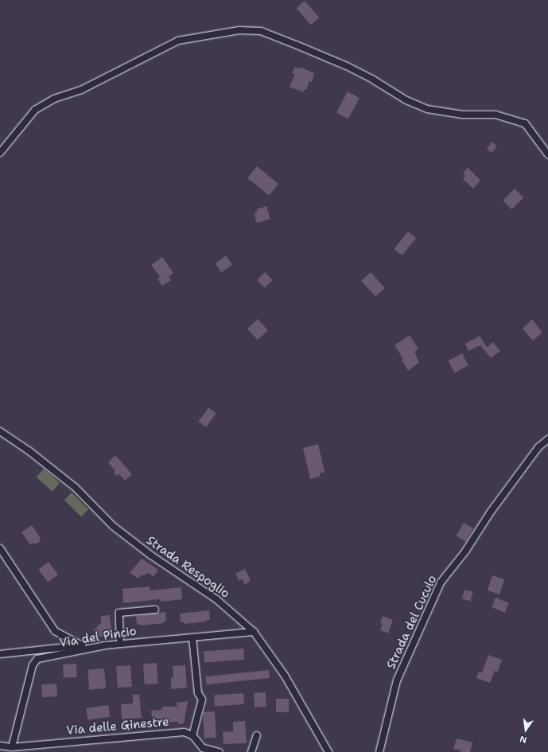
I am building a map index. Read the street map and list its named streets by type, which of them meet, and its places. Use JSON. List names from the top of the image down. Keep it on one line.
{"streets":{"street":["Strada Respoglio","Strada del Cuculo","Via del Pincio","Via delle Ginestre"]},"crossings":[["Strada Respoglio","Via del Pincio"],["Via del Pincio","Via delle Ginestre"]],"north":"bottom"}
